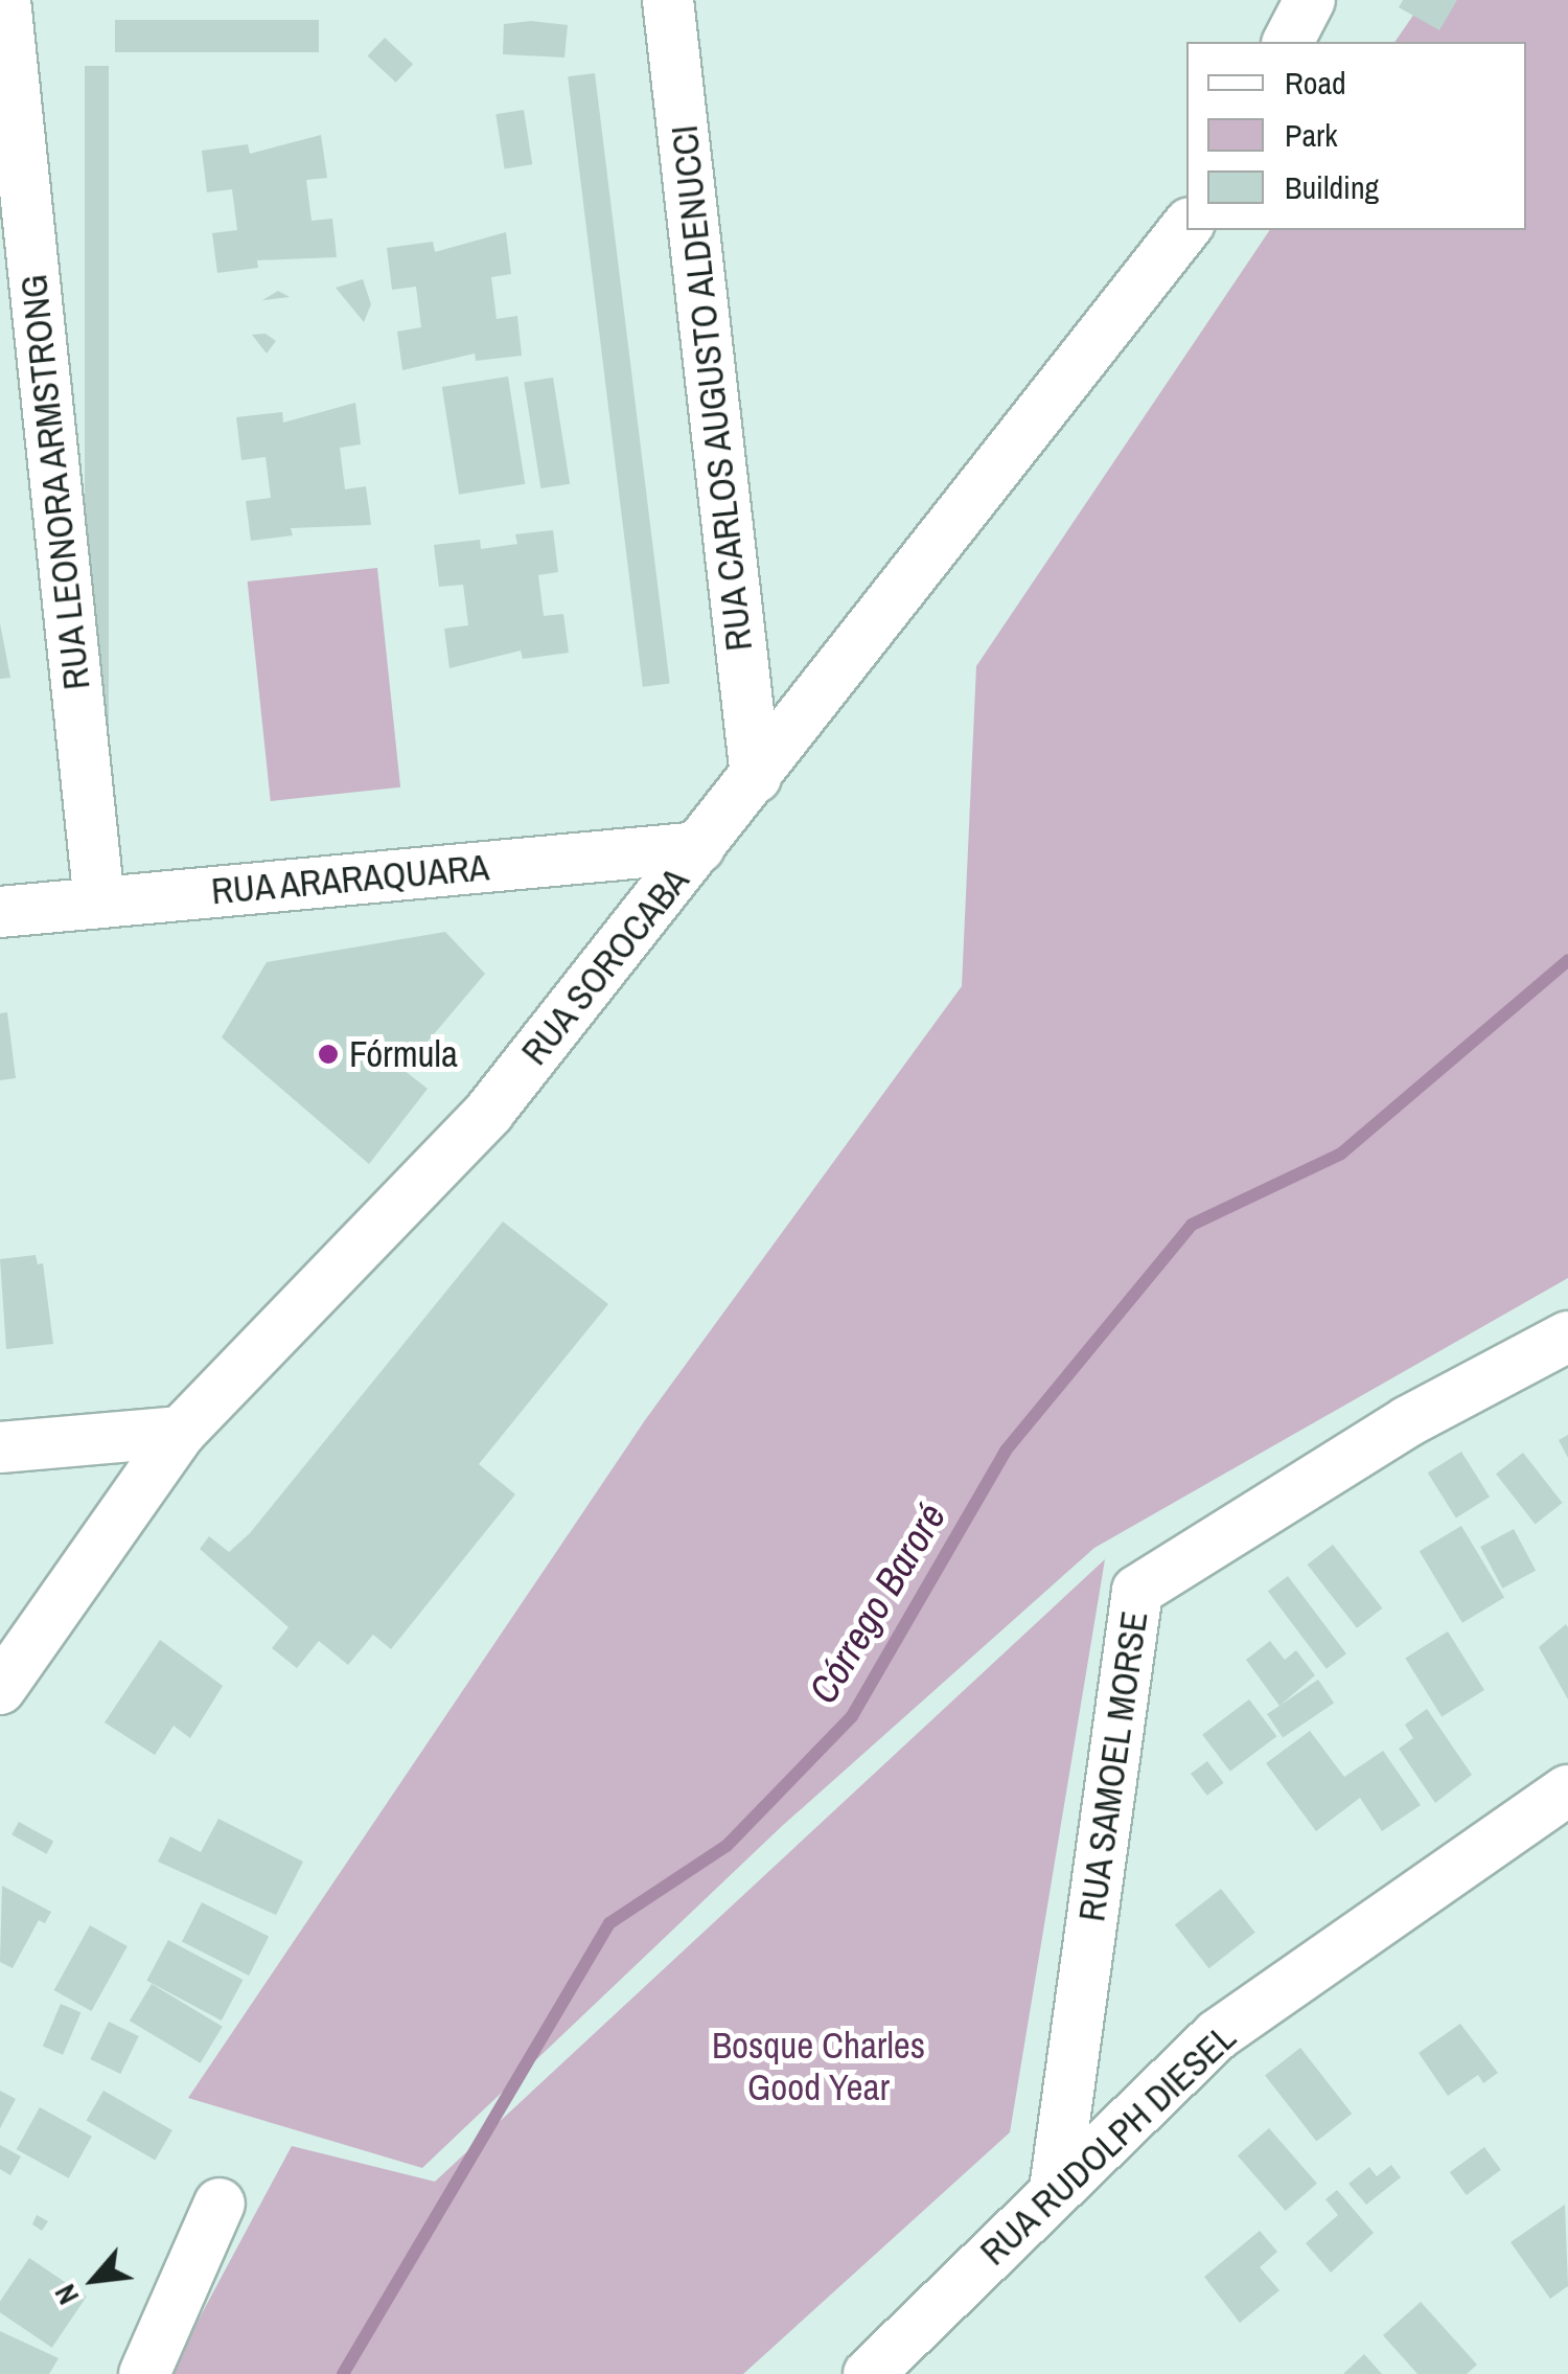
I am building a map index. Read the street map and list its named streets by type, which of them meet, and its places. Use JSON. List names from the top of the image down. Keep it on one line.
{"streets":{"street":["RUA CARLOS AUGUSTO ALDENUCCI","RUA LEONORA ARMSTRONG","RUA ARARAQUARA","RUA SOROCABA","RUA SAMOEL MORSE","RUA RUDOLPH DIESEL"]},"crossings":[["RUA CARLOS AUGUSTO ALDENUCCI","RUA SOROCABA"],["RUA LEONORA ARMSTRONG","RUA ARARAQUARA"],["RUA ARARAQUARA","RUA SOROCABA"],["RUA SAMOEL MORSE","RUA RUDOLPH DIESEL"]],"water":["Córrego Baroré"],"parks":["Bosque Charles Good Year"],"places":["Fórmula"],"legend":["Road","Park","Building"],"north":"bottom left"}
